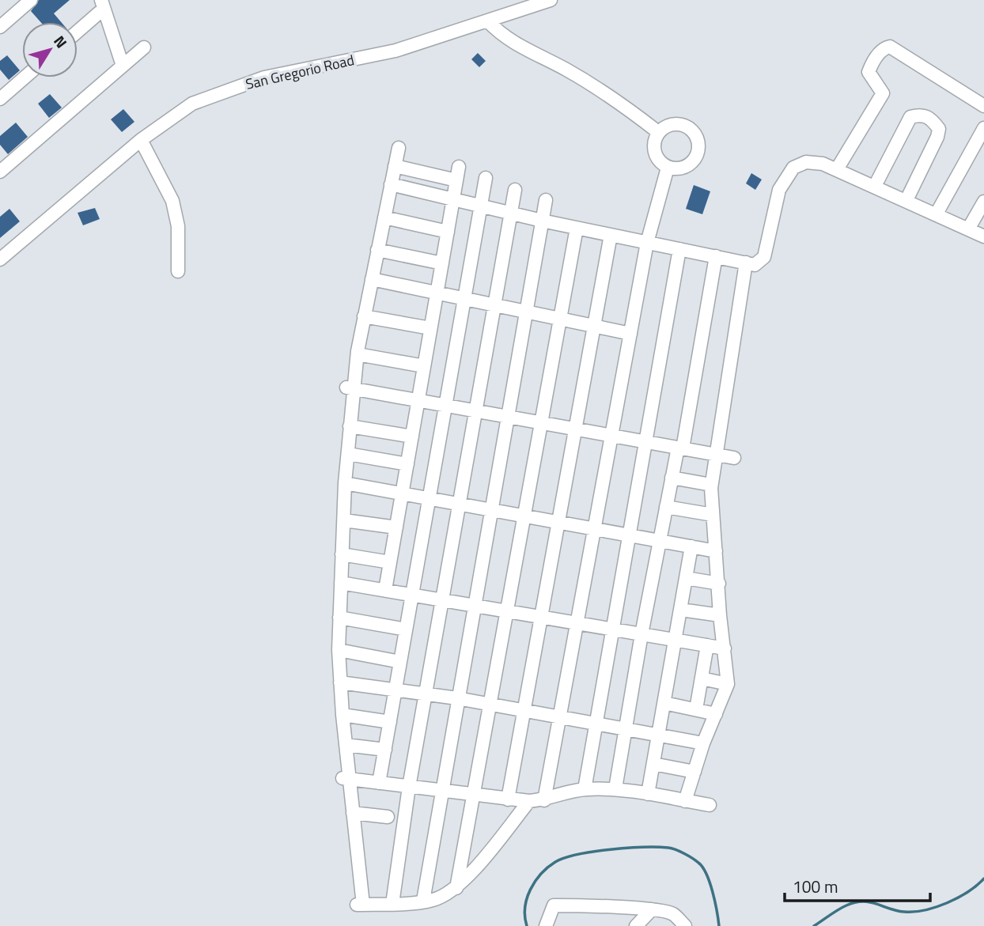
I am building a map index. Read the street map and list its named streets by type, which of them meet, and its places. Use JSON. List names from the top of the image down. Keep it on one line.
{"streets":{"street":["San Gregorio Road"]},"scale_bar":"100 m","north":"top right"}
